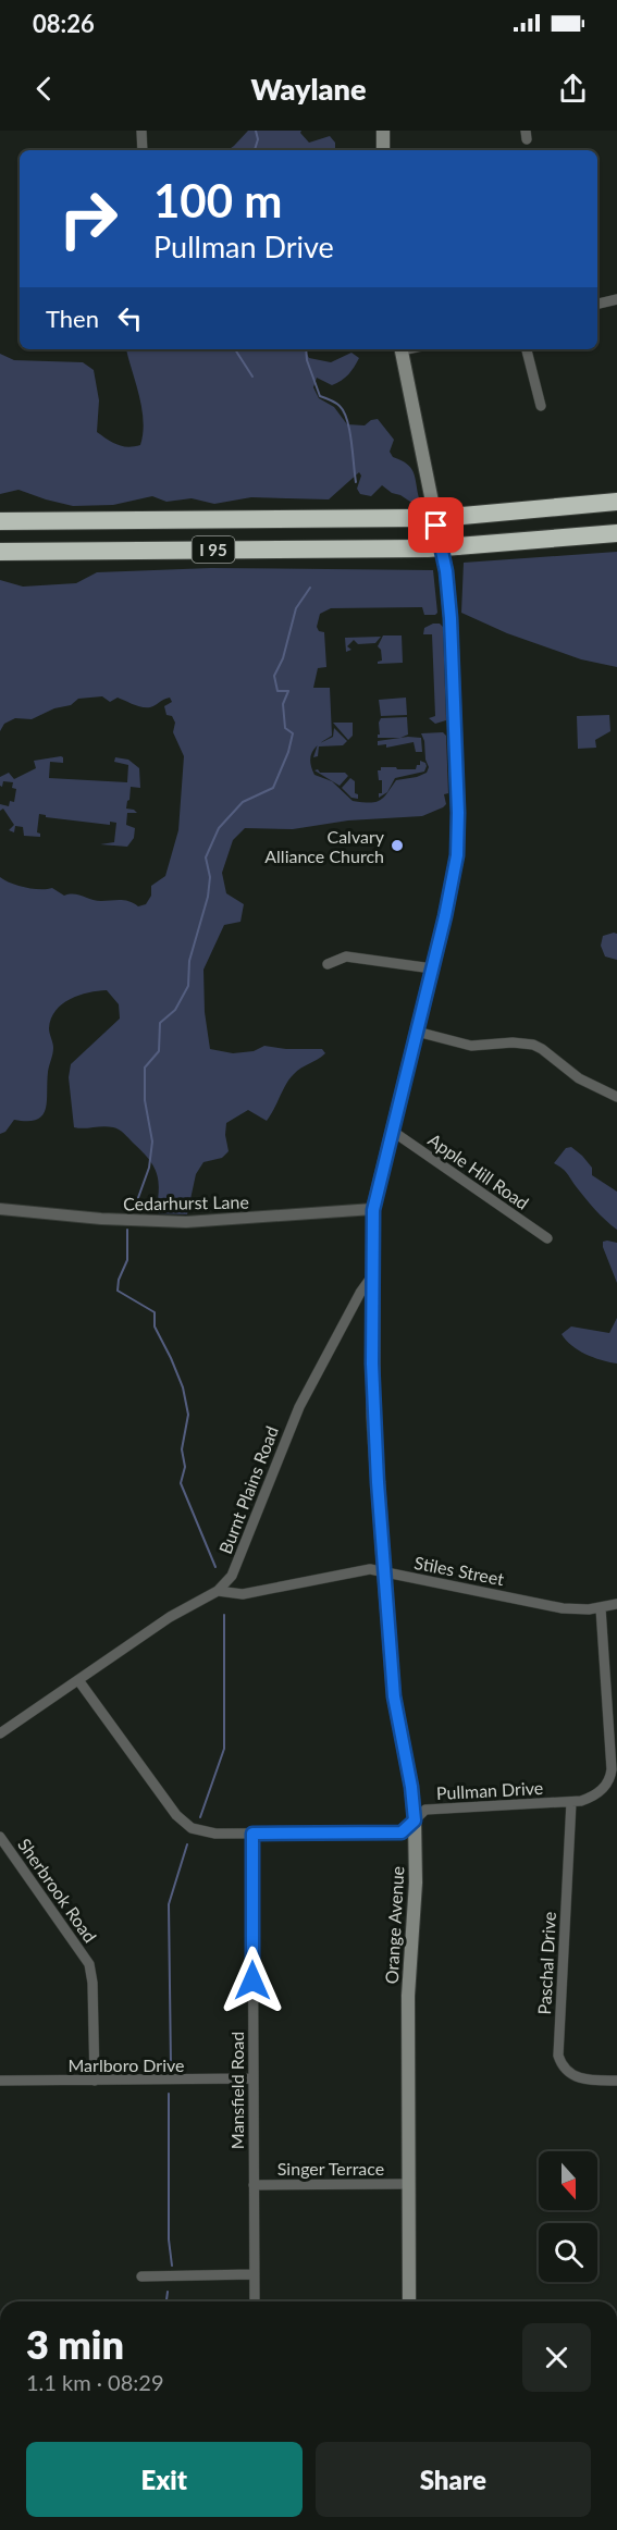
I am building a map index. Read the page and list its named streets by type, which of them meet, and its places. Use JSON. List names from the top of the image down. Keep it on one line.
{"streets":{"highway":["I 95"],"main road":["Orange Avenue"],"street":["Apple Hill Road","Cedarhurst Lane","Burnt Plains Road","Stiles Street","Pullman Drive","Sherbrook Road","Paschal Drive","Marlboro Drive","Mansfield Road","Singer Terrace"]},"crossings":[["Apple Hill Road","Orange Avenue"],["Cedarhurst Lane","Orange Avenue"],["Burnt Plains Road","Stiles Street"],["Burnt Plains Road","Pullman Drive"],["Burnt Plains Road","Orange Avenue"],["Stiles Street","Pullman Drive"],["Stiles Street","Orange Avenue"],["Pullman Drive","Orange Avenue"],["Pullman Drive","Paschal Drive"],["Pullman Drive","Mansfield Road"],["Sherbrook Road","Marlboro Drive"],["Orange Avenue","Singer Terrace"],["Marlboro Drive","Mansfield Road"],["Mansfield Road","Singer Terrace"]],"places":["Calvary Alliance Church"],"north":"bottom","page":{"status":"08:26","header":"Waylane","turn":["100 m","Pullman Drive"],"then":"Then","heading":["3 min","1.1 km · 08:29"],"buttons":["Exit","Share"]}}
